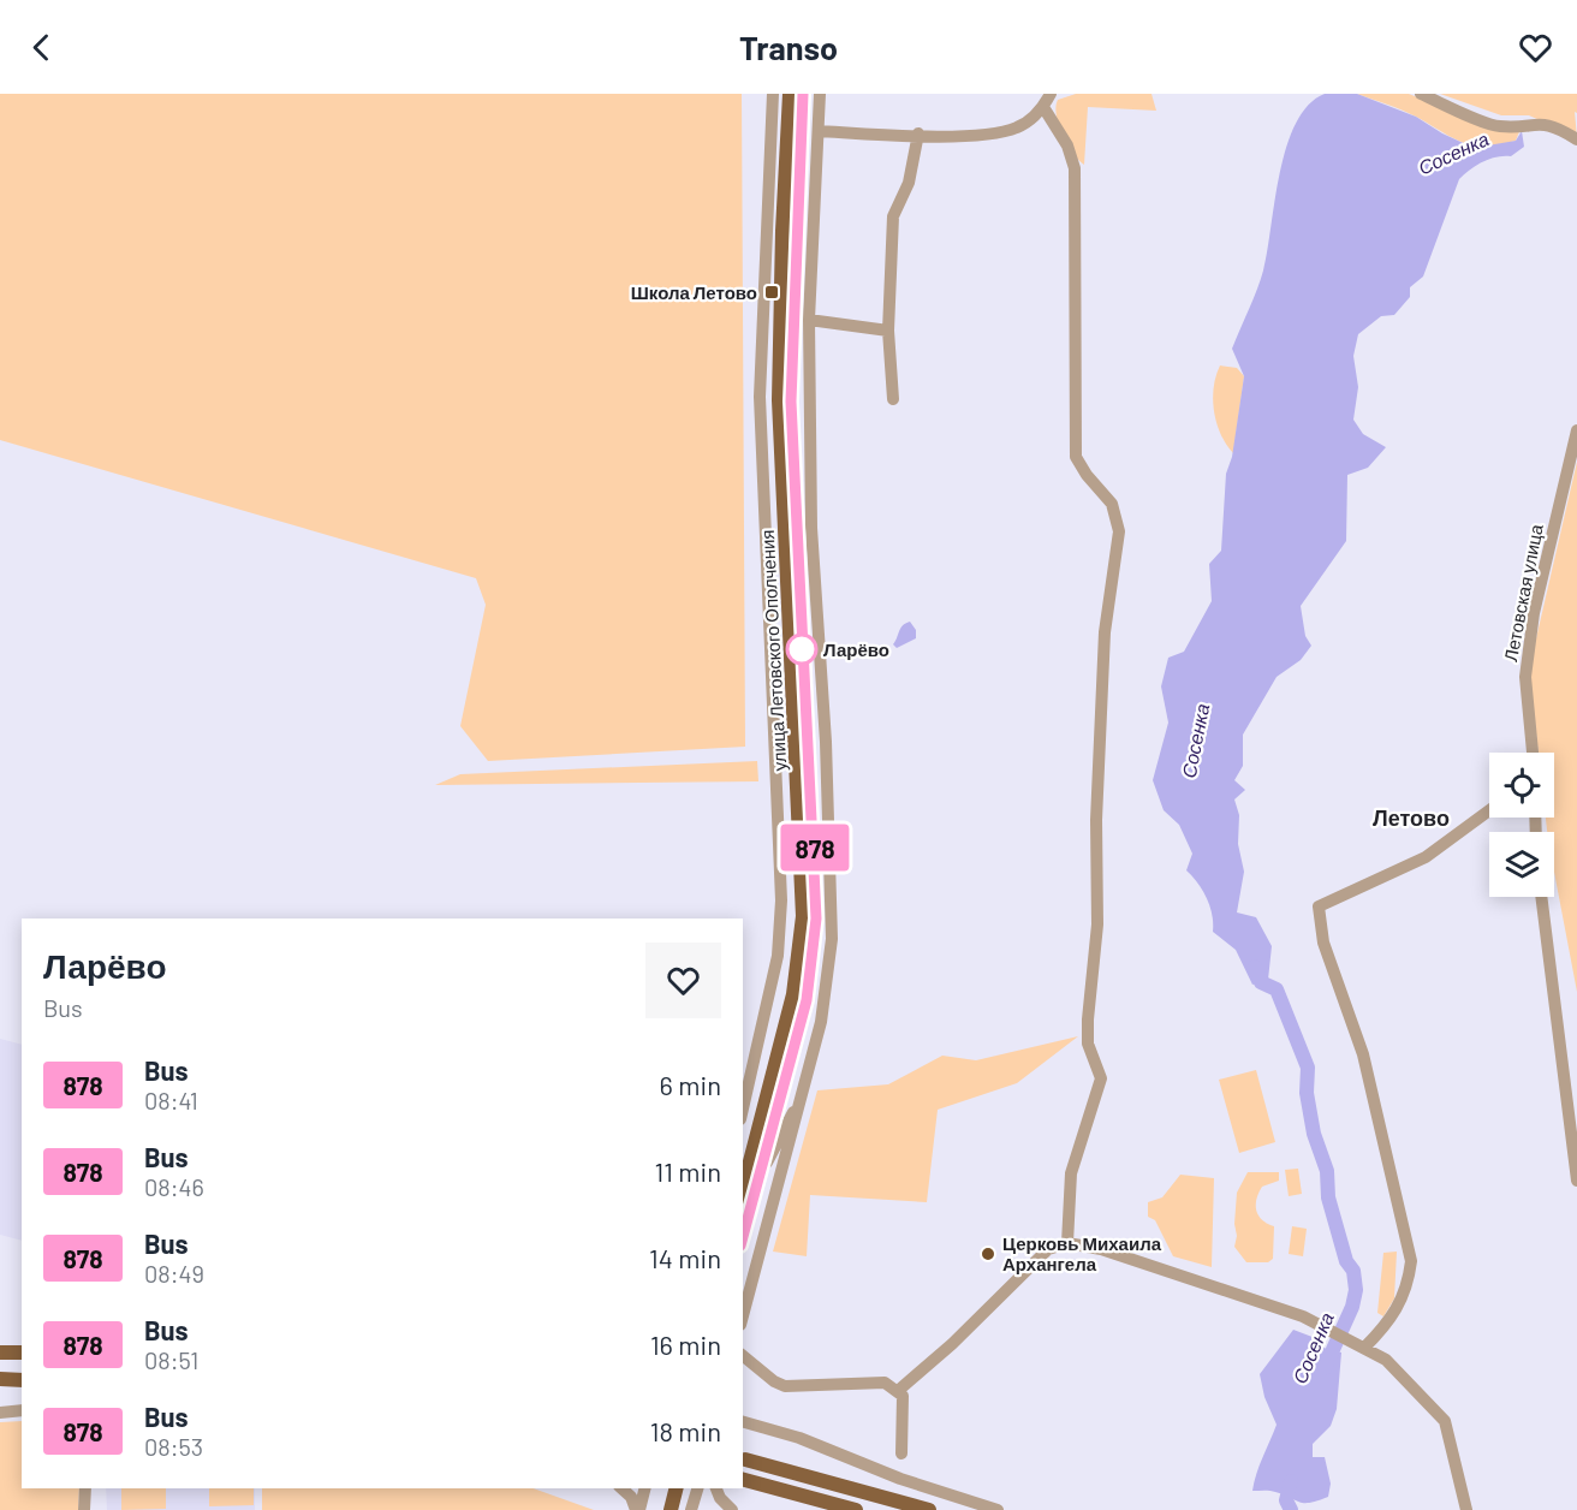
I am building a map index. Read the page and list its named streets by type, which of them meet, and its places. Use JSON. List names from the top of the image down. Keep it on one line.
{"streets":{"main road":["улица Летовского Ополчения"],"street":["Летовская улица"]},"districts":["Летово"],"water":["Сосенка"],"places":{"transit":["Школа Летово"],"other":["Ларёво","Церковь Михаила Архангела"]},"lines":["bus line 878"],"page":{"header":"Transo","on_map":"878","heading":["Ларёво","Bus"],"list":[{"mark":"878","name":"Bus","note":"08:41","value":"6 min"},{"mark":"878","name":"Bus","note":"08:46","value":"11 min"},{"mark":"878","name":"Bus","note":"08:49","value":"14 min"},{"mark":"878","name":"Bus","note":"08:51","value":"16 min"},{"mark":"878","name":"Bus","note":"08:53","value":"18 min"}]}}
